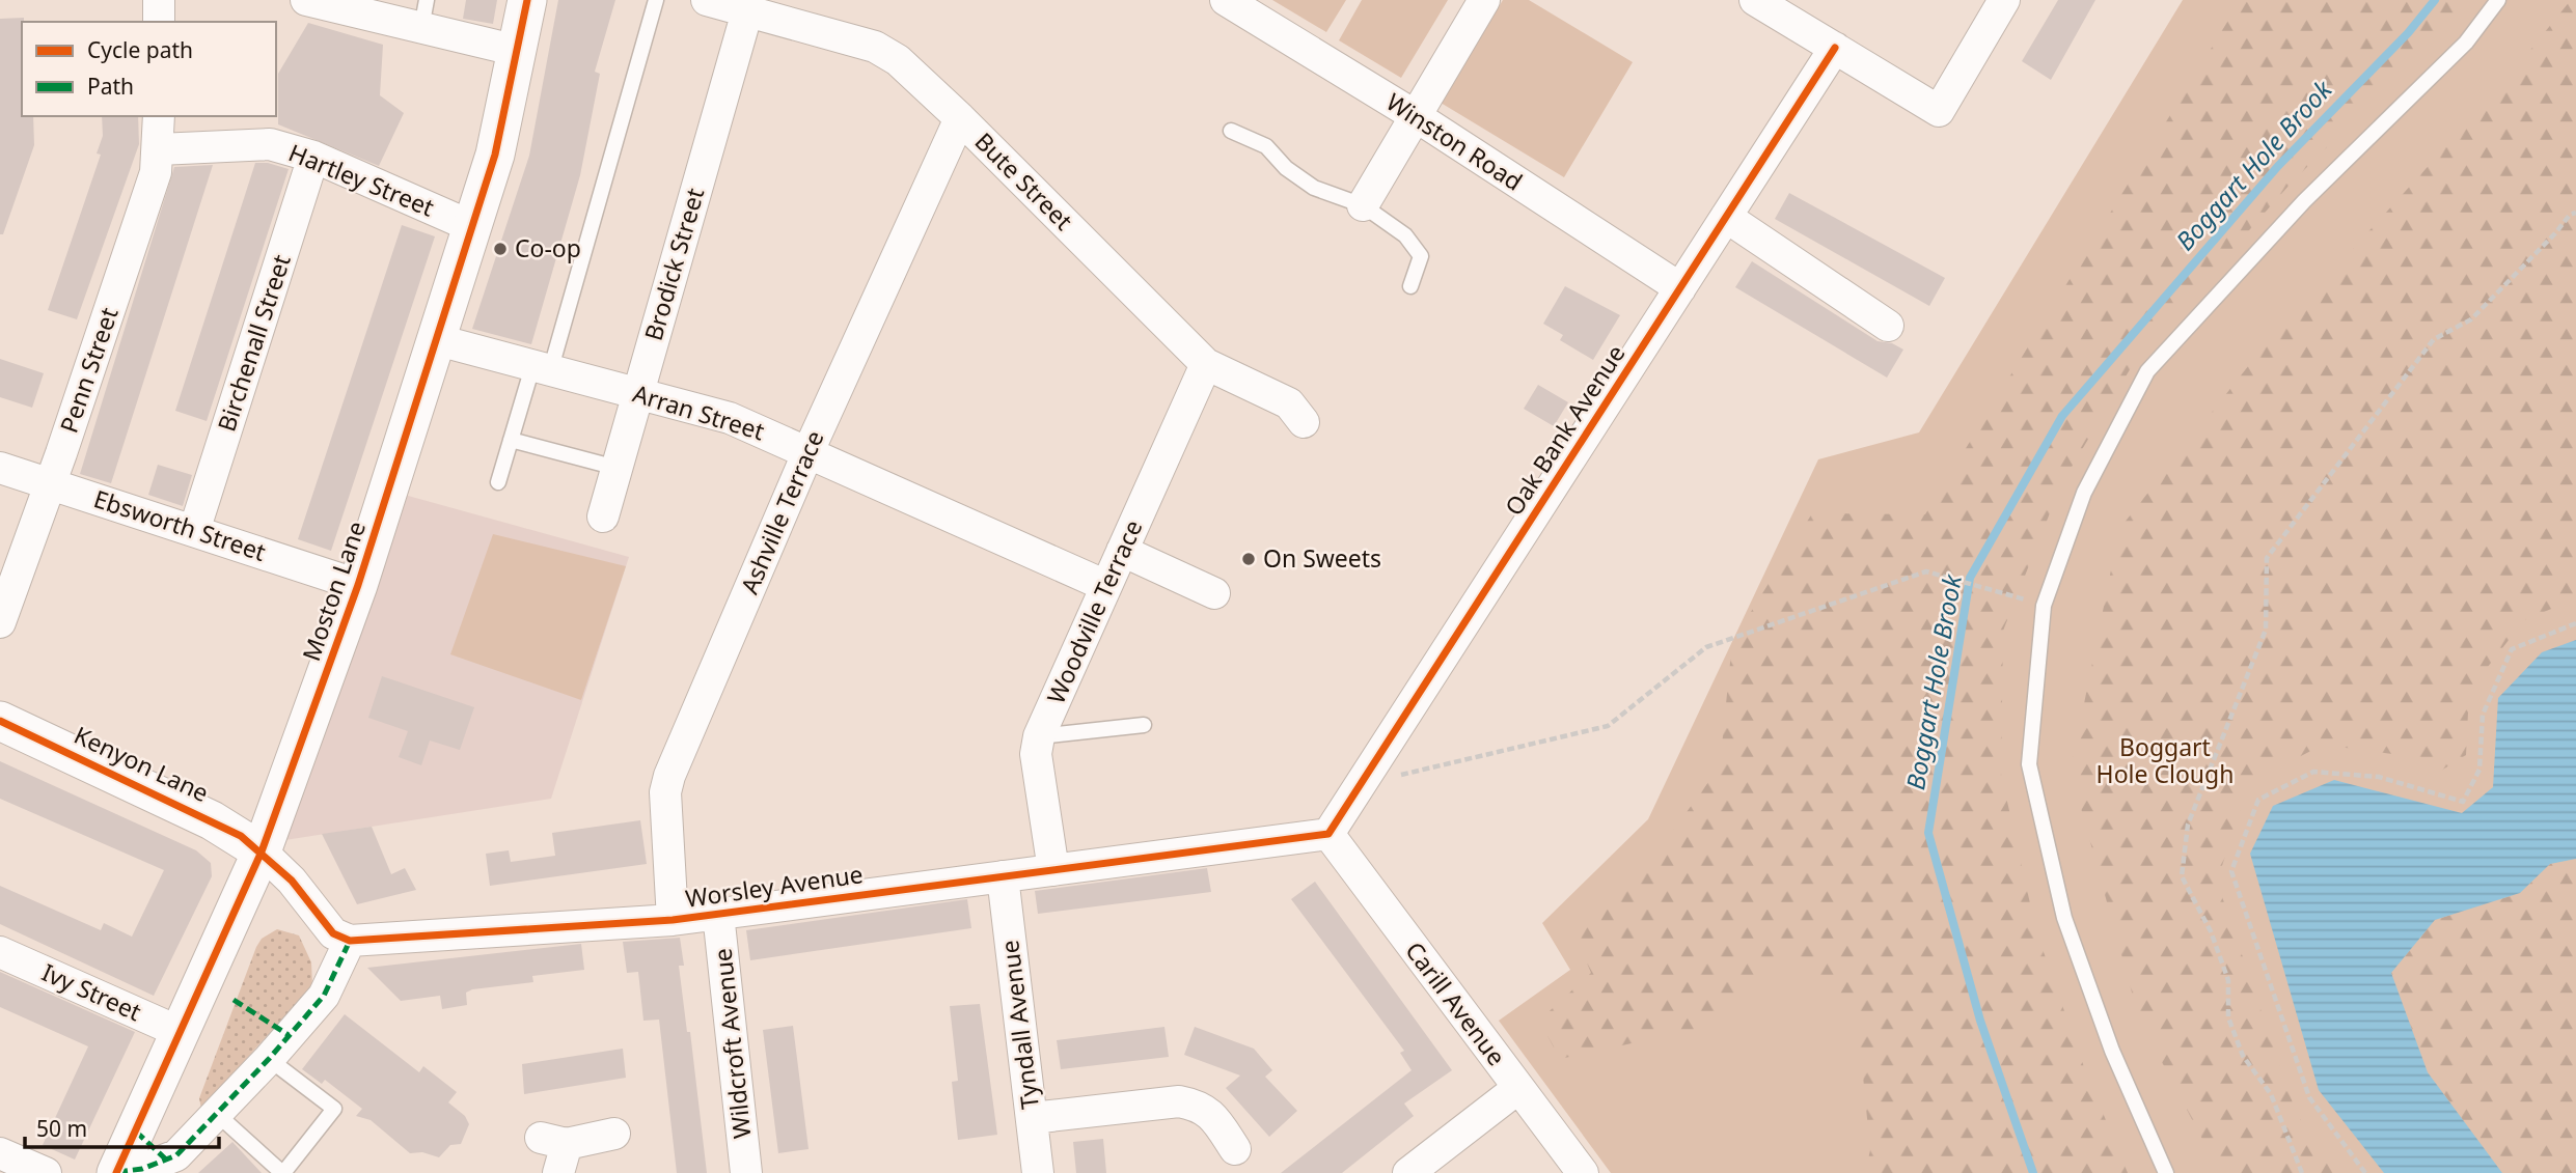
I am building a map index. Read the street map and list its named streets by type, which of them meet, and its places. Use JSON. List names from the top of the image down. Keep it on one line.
{"streets":{"street":["Winston Road","Hartley Street","Bute Street","Brodick Street","Birchenall Street","Penn Street","Arran Street","Oak Bank Avenue","Ashville Terrace","Ebsworth Street","Moston Lane","Woodville Terrace","Kenyon Lane","Worsley Avenue","Ivy Street","Carill Avenue","Tyndall Avenue","Wildcroft Avenue"]},"crossings":[["Winston Road","Oak Bank Avenue"],["Hartley Street","Birchenall Street"],["Hartley Street","Penn Street"],["Hartley Street","Moston Lane"],["Bute Street","Brodick Street"],["Bute Street","Ashville Terrace"],["Bute Street","Woodville Terrace"],["Brodick Street","Arran Street"],["Birchenall Street","Ebsworth Street"],["Penn Street","Ebsworth Street"],["Arran Street","Ashville Terrace"],["Arran Street","Moston Lane"],["Arran Street","Woodville Terrace"],["Oak Bank Avenue","Worsley Avenue"],["Oak Bank Avenue","Carill Avenue"],["Ashville Terrace","Worsley Avenue"],["Ebsworth Street","Moston Lane"],["Moston Lane","Kenyon Lane"],["Moston Lane","Ivy Street"],["Woodville Terrace","Worsley Avenue"],["Worsley Avenue","Carill Avenue"],["Worsley Avenue","Tyndall Avenue"],["Worsley Avenue","Wildcroft Avenue"]],"water":["Boggart Hole Brook"],"parks":["Boggart Hole Clough"],"places":["Co-op","On Sweets"],"legend":["Cycle path","Path"],"scale_bar":"50 m"}
